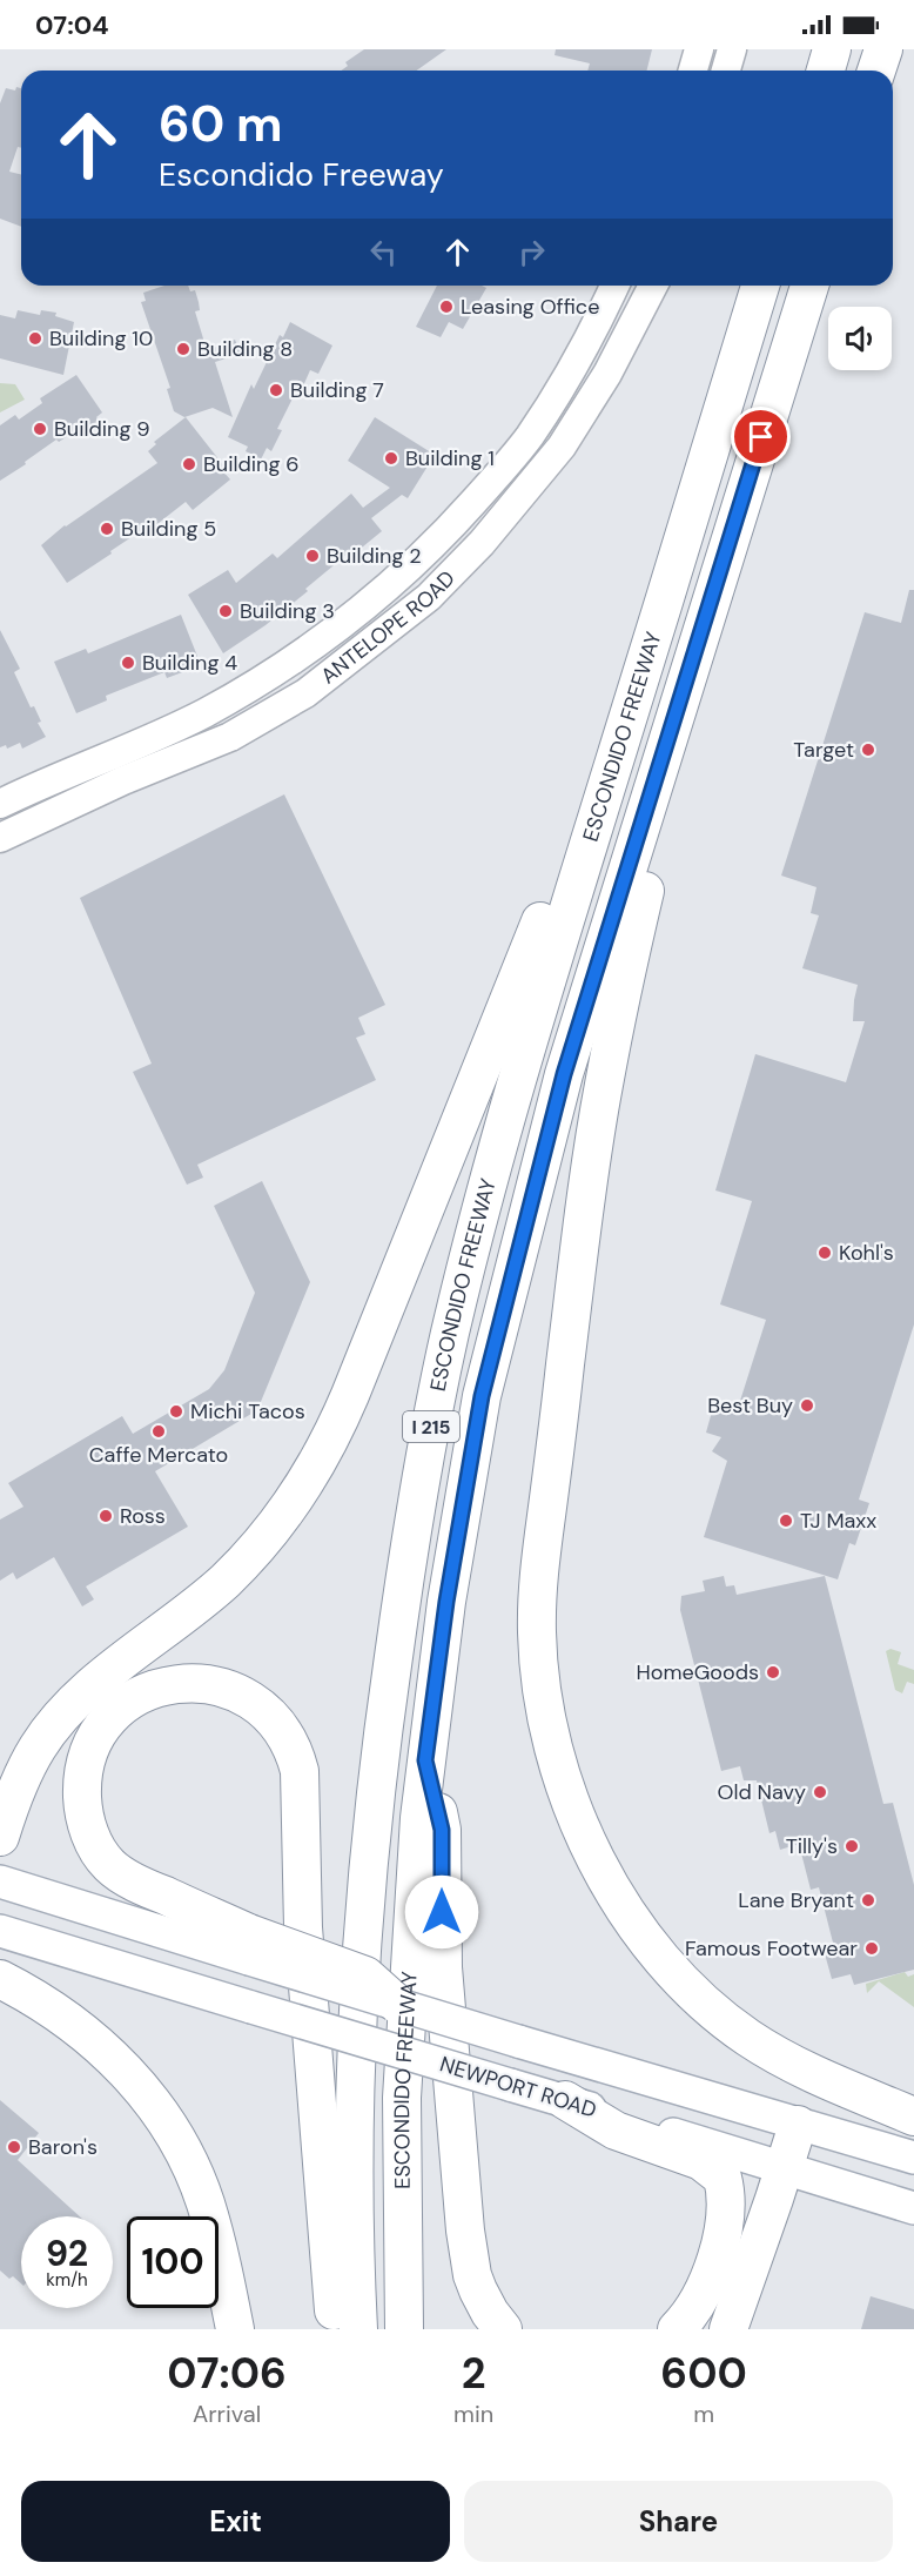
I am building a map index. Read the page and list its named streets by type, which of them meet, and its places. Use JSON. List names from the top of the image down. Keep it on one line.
{"streets":{"highway":["ESCONDIDO FREEWAY","I 215"],"main road":["ANTELOPE ROAD","NEWPORT ROAD"]},"places":["Leasing Office","Building 10","Building 8","Building 7","Building 9","Building 1","Building 6","Building 5","Building 2","Building 3","Building 4","Target","Kohl's","Best Buy","Michi Tacos","Caffe Mercato","Ross","TJ Maxx","HomeGoods","Old Navy","Tilly's","Lane Bryant","Famous Footwear","Baron's"],"page":{"status":"07:04","turn":["60 m","Escondido Freeway"],"speed":"92 km/h","limit":"100","eta":["07:06","Arrival","2","min","600","m"],"buttons":["Exit","Share"]}}
